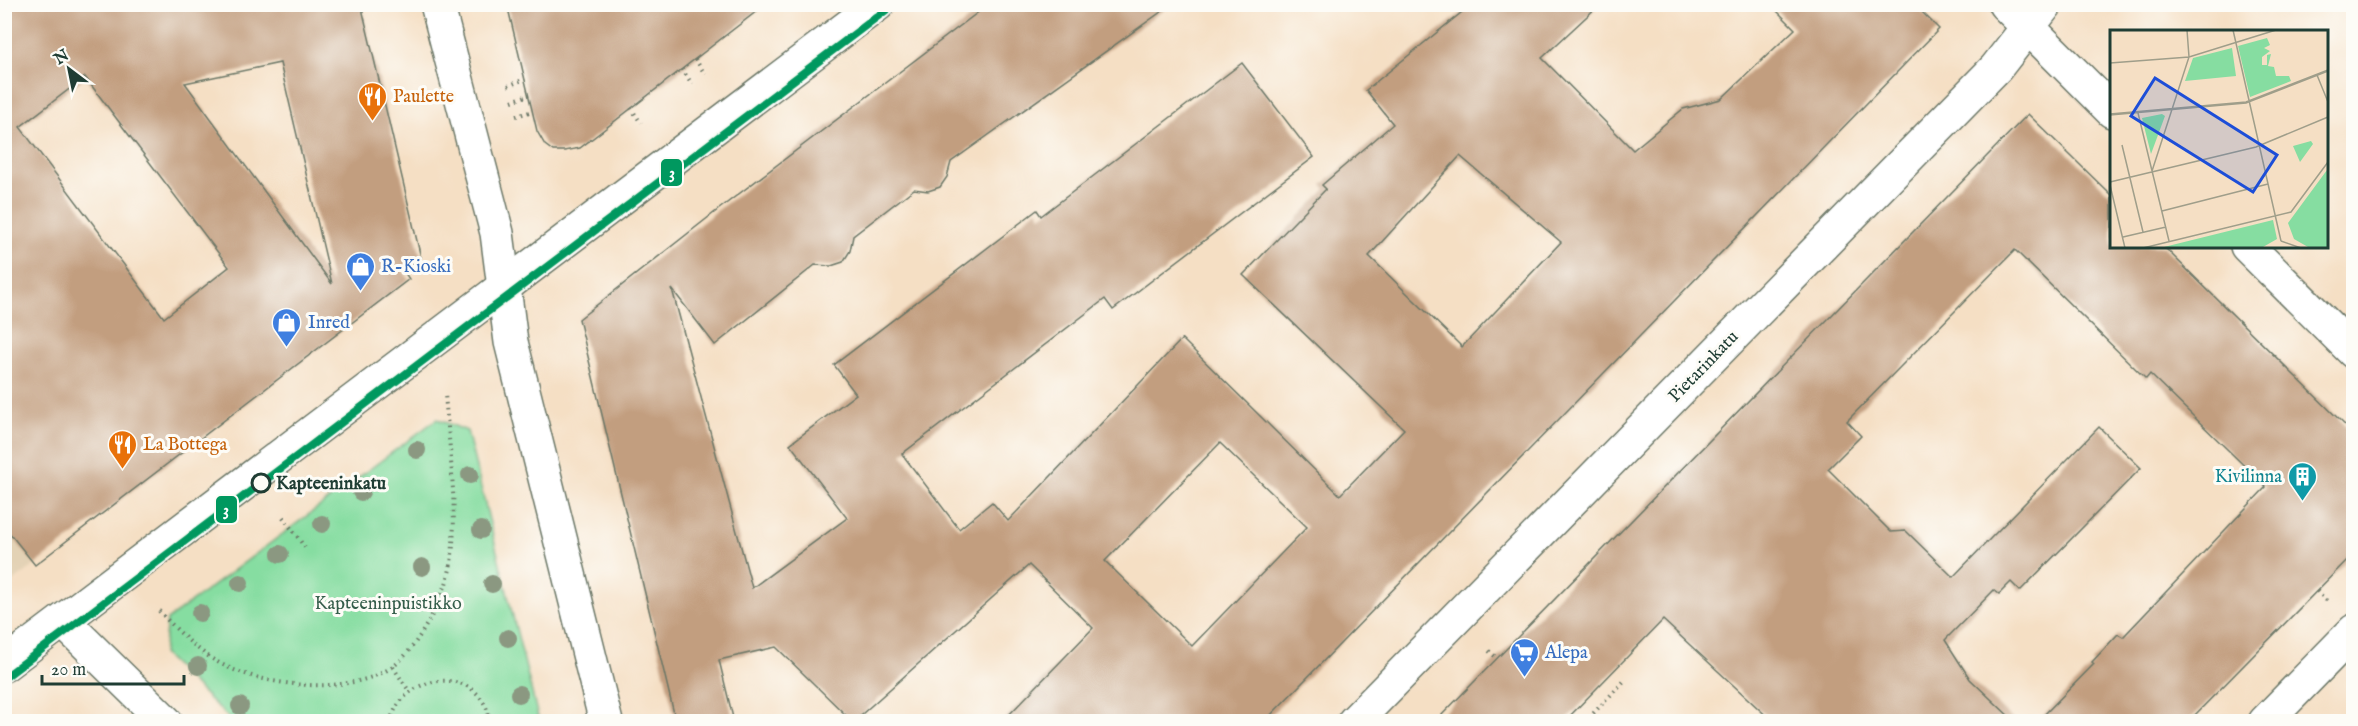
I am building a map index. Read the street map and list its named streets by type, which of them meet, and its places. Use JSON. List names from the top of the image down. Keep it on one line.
{"streets":{"street":["Pietarinkatu"]},"parks":["Kapteeninpuistikko"],"places":{"restaurant":["Paulette","La Bottega"],"shop":["R-Kioski","Inred"],"other":["Kapteeninkatu"],"building":["Kivilinna"],"supermarket":["Alepa"]},"lines":["transit line 3"],"scale_bar":"20 m","north":"top left"}
